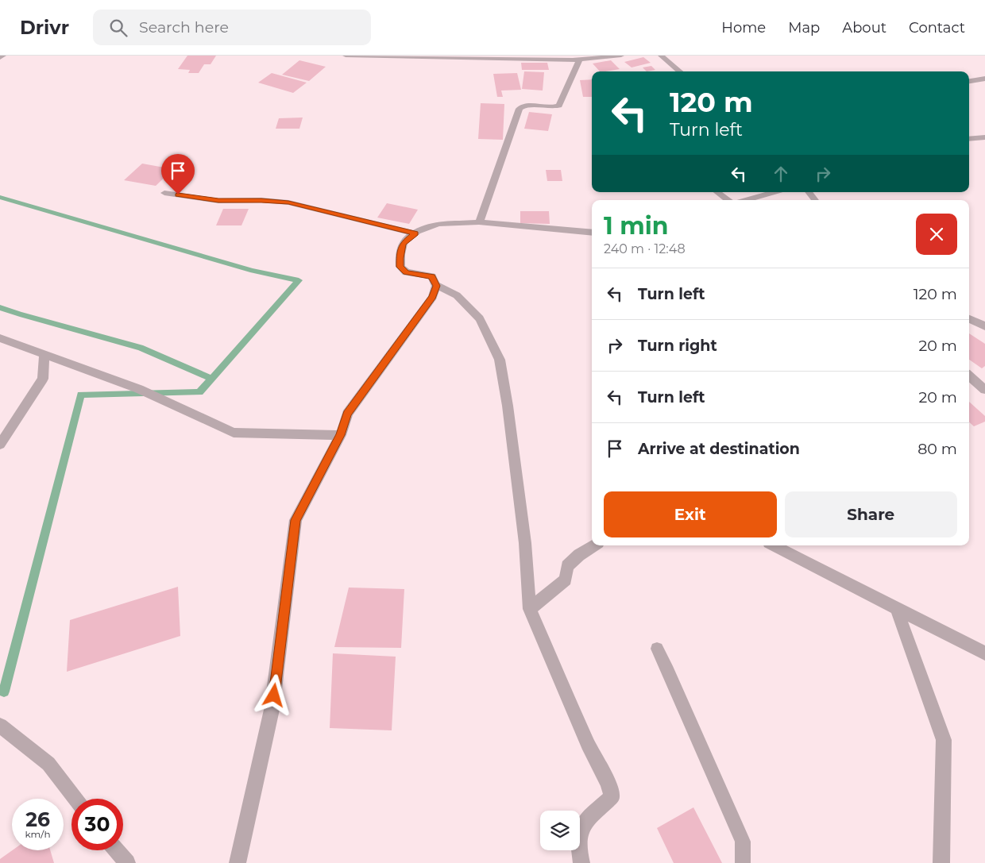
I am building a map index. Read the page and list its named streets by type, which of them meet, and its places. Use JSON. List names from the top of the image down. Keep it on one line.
{"page":{"header":"Drivr","search":"Search here","nav":["Home","Map","About","Contact"],"turn":["120 m","Turn left"],"heading":["1 min","240 m · 12:48"],"list":[{"name":"Turn left","value":"120 m"},{"name":"Turn right","value":"20 m"},{"name":"Turn left","value":"20 m"},{"name":"Arrive at destination","value":"80 m"}],"buttons":["Exit","Share"],"speed":"26 km/h","limit":"30"}}
